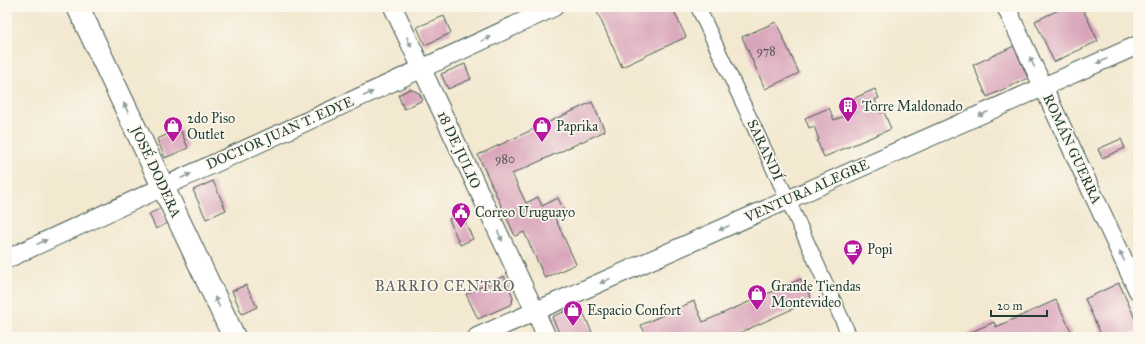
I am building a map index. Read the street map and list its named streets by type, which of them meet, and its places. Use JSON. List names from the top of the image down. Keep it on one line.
{"streets":{"street":["DOCTOR JUAN T. EDYE","ROMÁN GUERRA","18 DE JULIO","SARANDÍ","JOSÉ DODERA","VENTURA ALEGRE"]},"crossings":[["DOCTOR JUAN T. EDYE","18 DE JULIO"],["DOCTOR JUAN T. EDYE","JOSÉ DODERA"],["ROMÁN GUERRA","VENTURA ALEGRE"],["18 DE JULIO","VENTURA ALEGRE"],["SARANDÍ","VENTURA ALEGRE"]],"one_way":["DOCTOR JUAN T. EDYE","ROMÁN GUERRA","18 DE JULIO","JOSÉ DODERA","VENTURA ALEGRE"],"districts":["BARRIO CENTRO"],"places":{"building":["Torre Maldonado"],"shop":["2do Piso Outlet","Paprika","Grande Tiendas Montevideo","Espacio Confort"],"public building":["Correo Uruguayo"],"cafe":["Popi"]},"house_numbers":["978","980"],"scale_bar":"20 m"}
